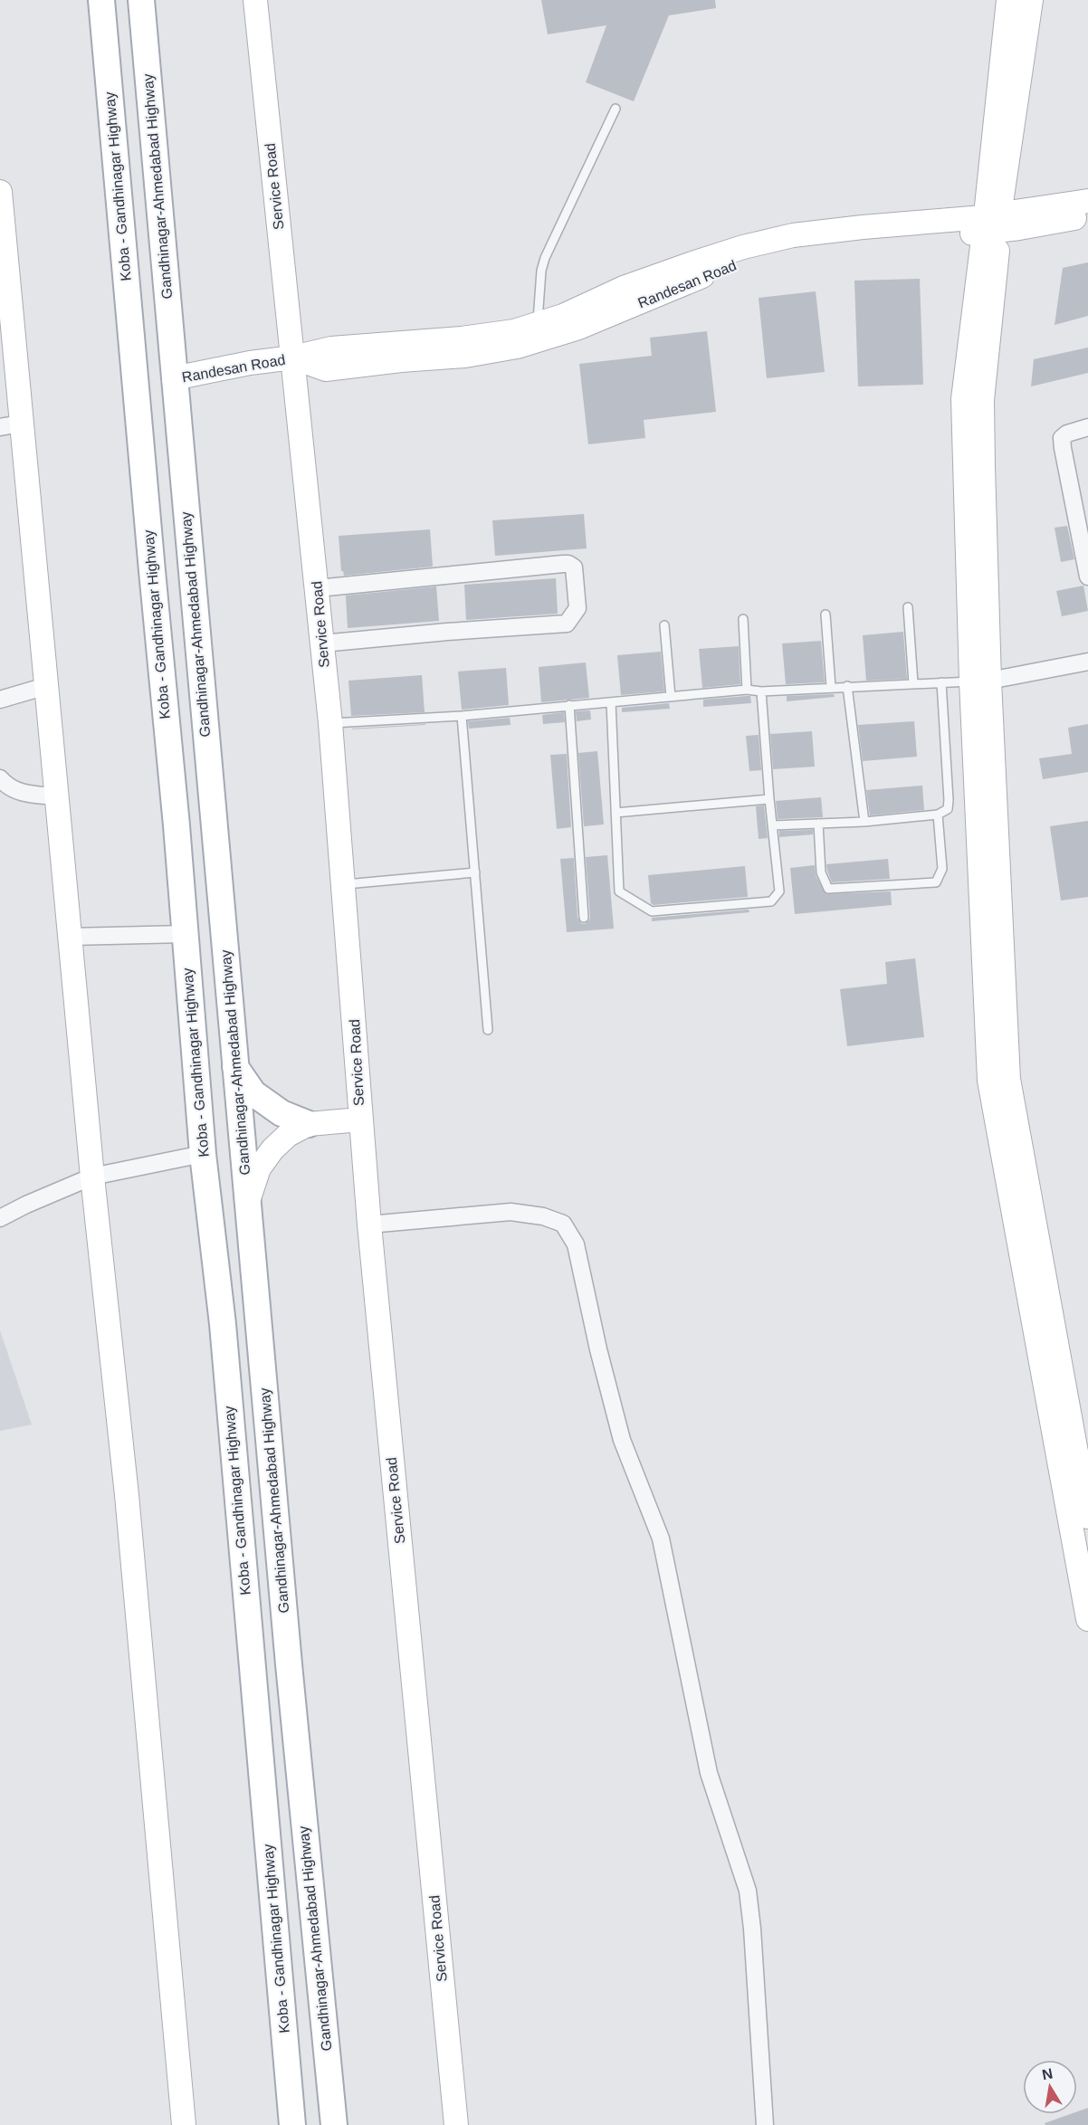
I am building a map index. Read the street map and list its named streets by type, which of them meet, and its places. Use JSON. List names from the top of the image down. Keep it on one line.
{"streets":{"main road":["Koba - Gandhinagar Highway","Gandhinagar-Ahmedabad Highway"],"street":["Service Road","Randesan Road"]},"crossings":[["Gandhinagar-Ahmedabad Highway","Randesan Road"],["Service Road","Randesan Road"]],"north":"top"}
